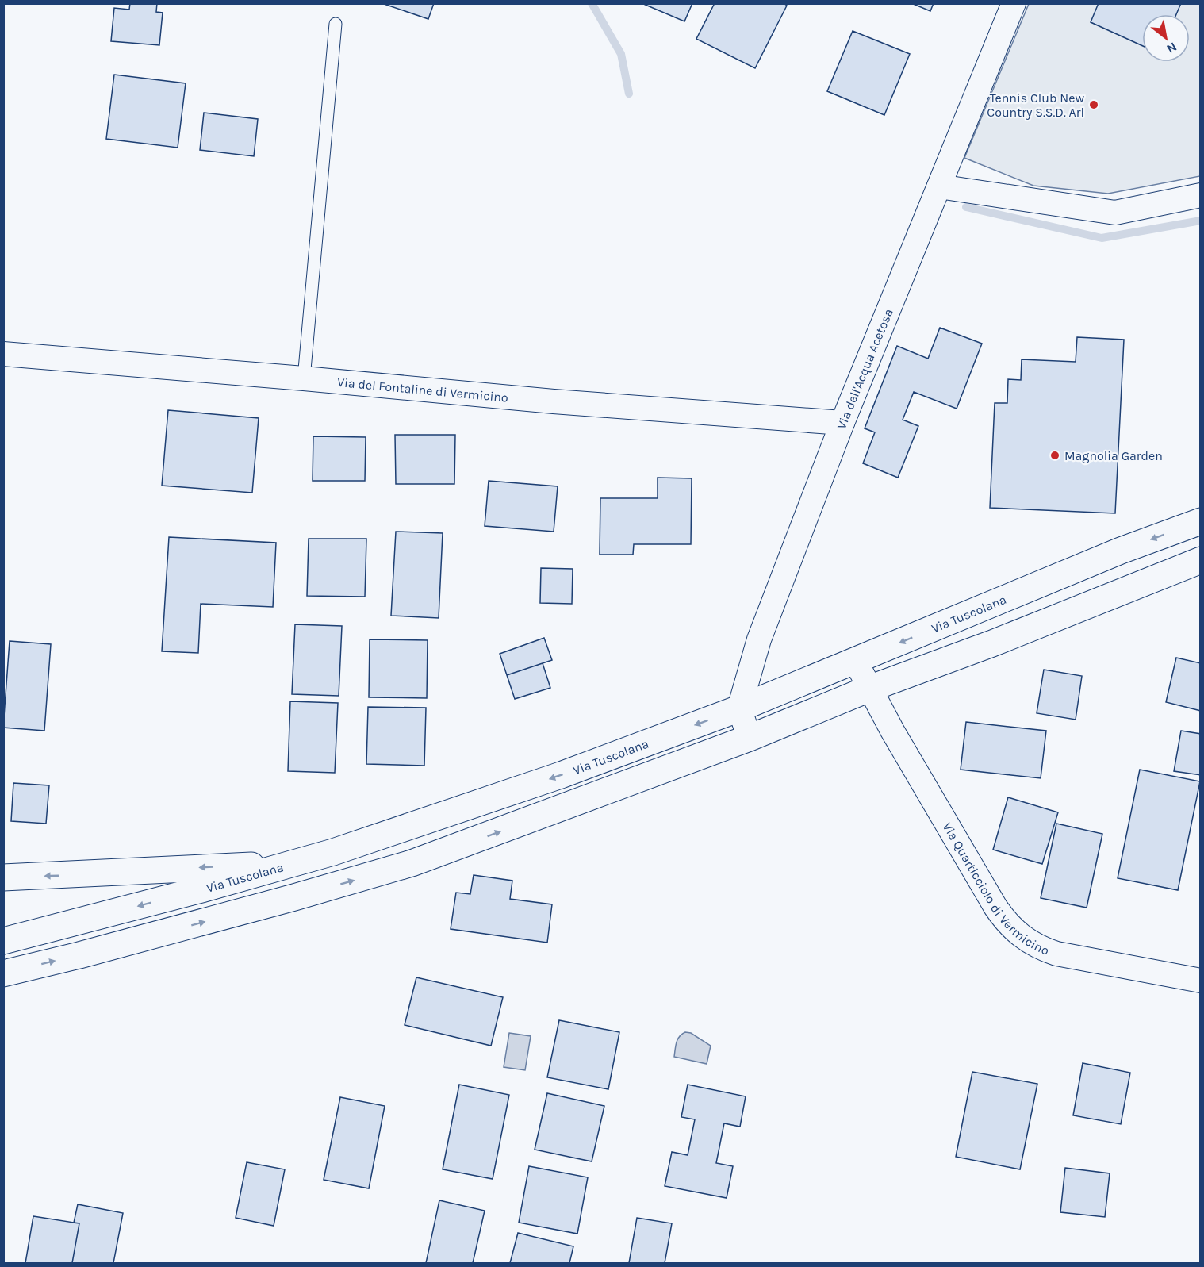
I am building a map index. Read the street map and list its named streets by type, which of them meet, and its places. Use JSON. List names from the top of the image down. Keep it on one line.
{"streets":{"main road":["Via Tuscolana"],"street":["Via dell'Acqua Acetosa","Via del Fontaline di Vermicino","Via Quarticciolo di Vermicino"]},"crossings":[["Via dell'Acqua Acetosa","Via del Fontaline di Vermicino"],["Via dell'Acqua Acetosa","Via Tuscolana"],["Via Tuscolana","Via Quarticciolo di Vermicino"]],"places":["Tennis Club New Country S.S.D. Arl","Magnolia Garden"],"north":"bottom right"}
